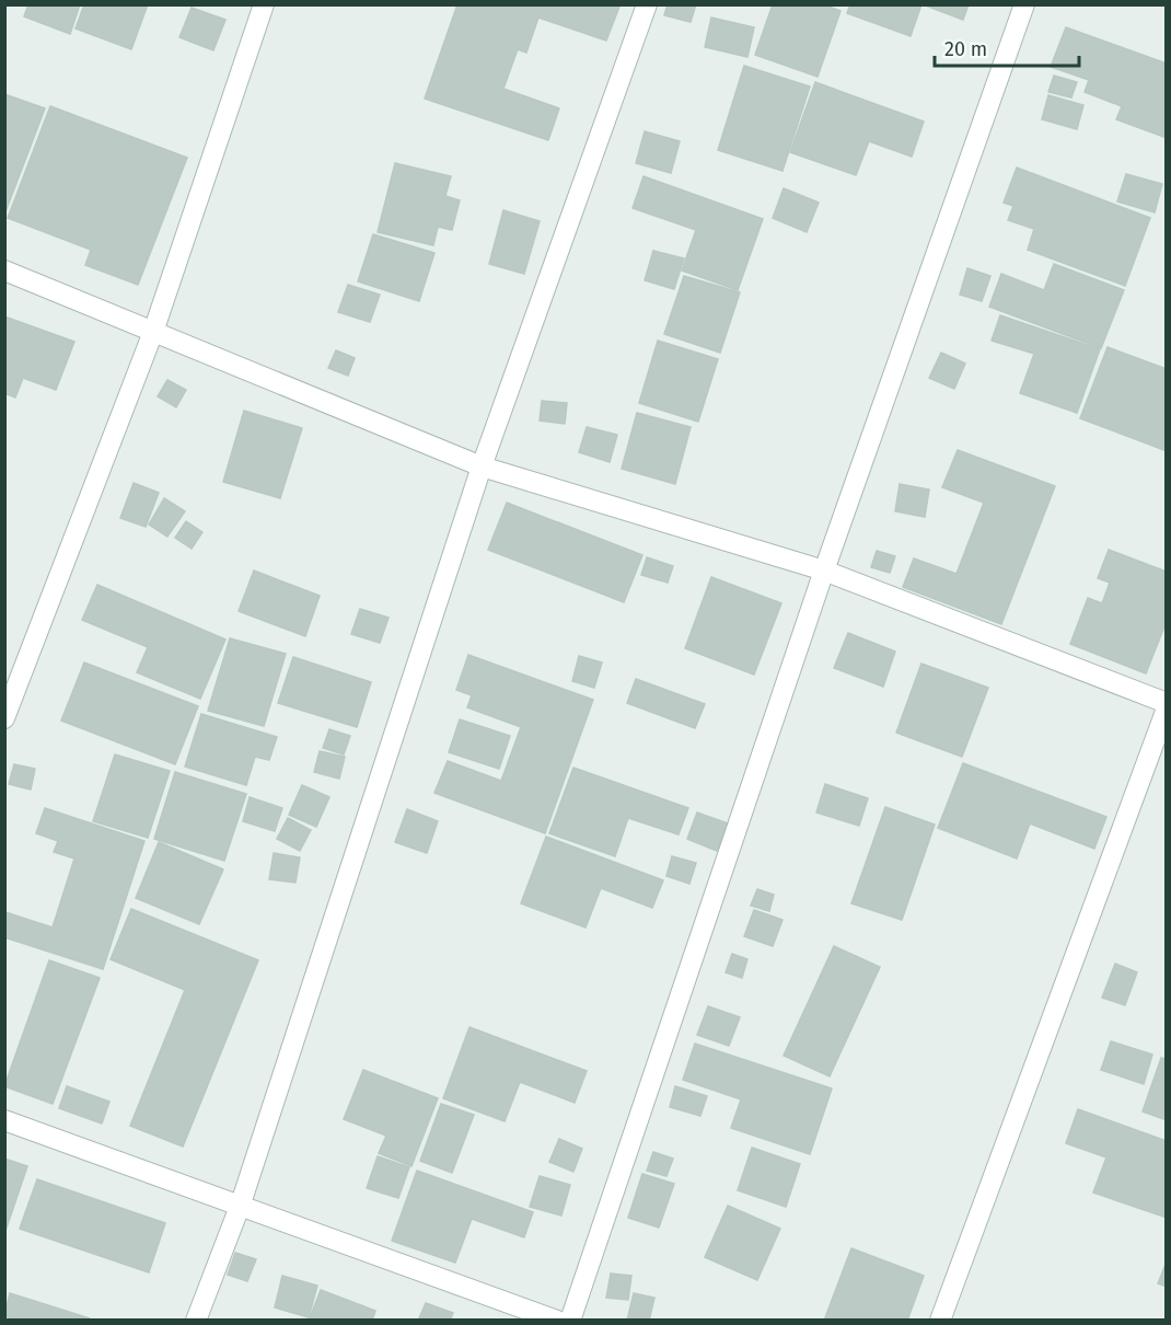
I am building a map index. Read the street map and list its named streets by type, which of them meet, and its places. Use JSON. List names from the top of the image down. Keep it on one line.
{"scale_bar":"20 m"}
